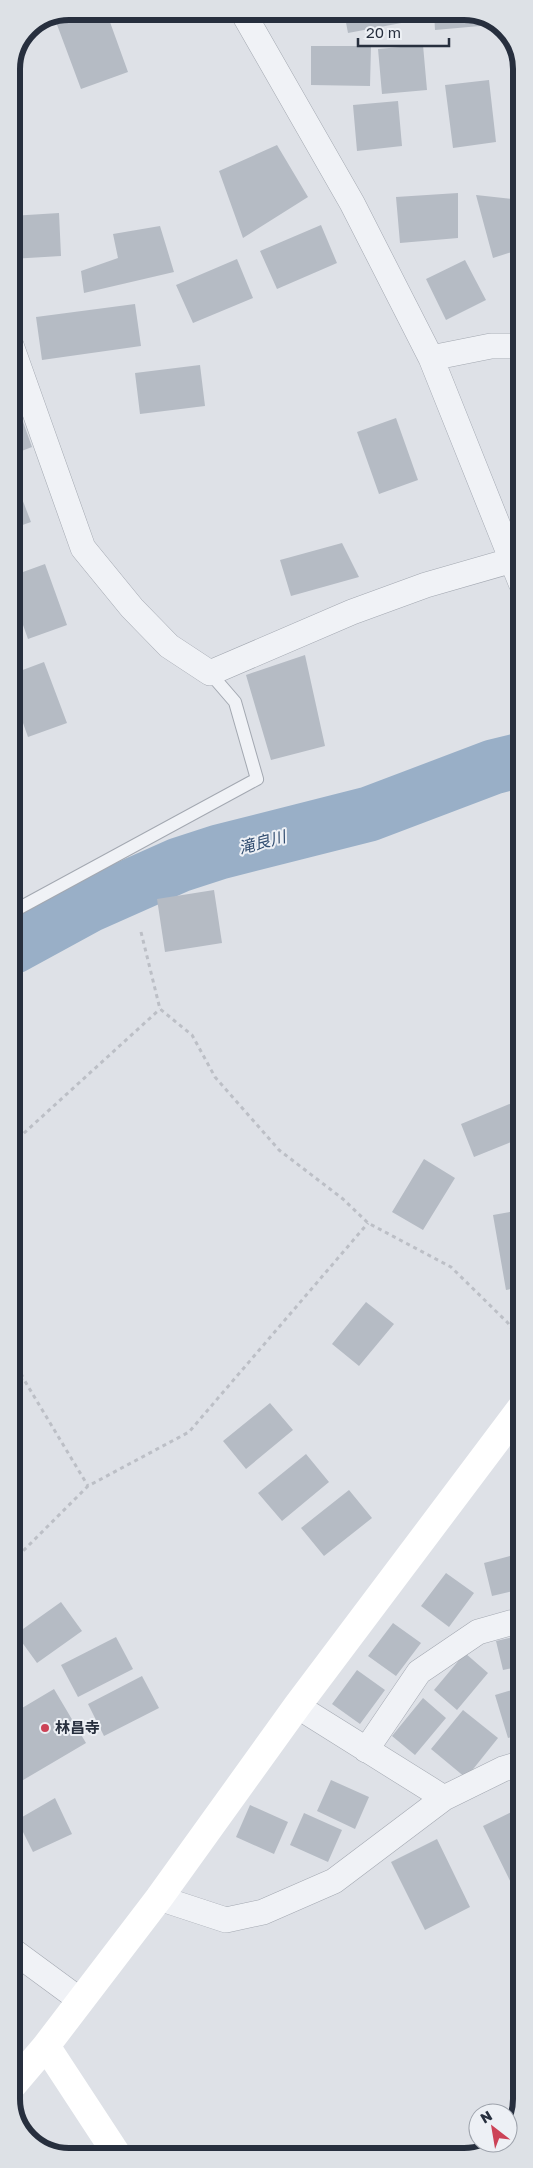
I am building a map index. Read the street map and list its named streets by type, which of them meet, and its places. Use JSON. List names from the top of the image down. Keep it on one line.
{"water":["滝良川"],"places":["林昌寺"],"scale_bar":"20 m","north":"top left"}
